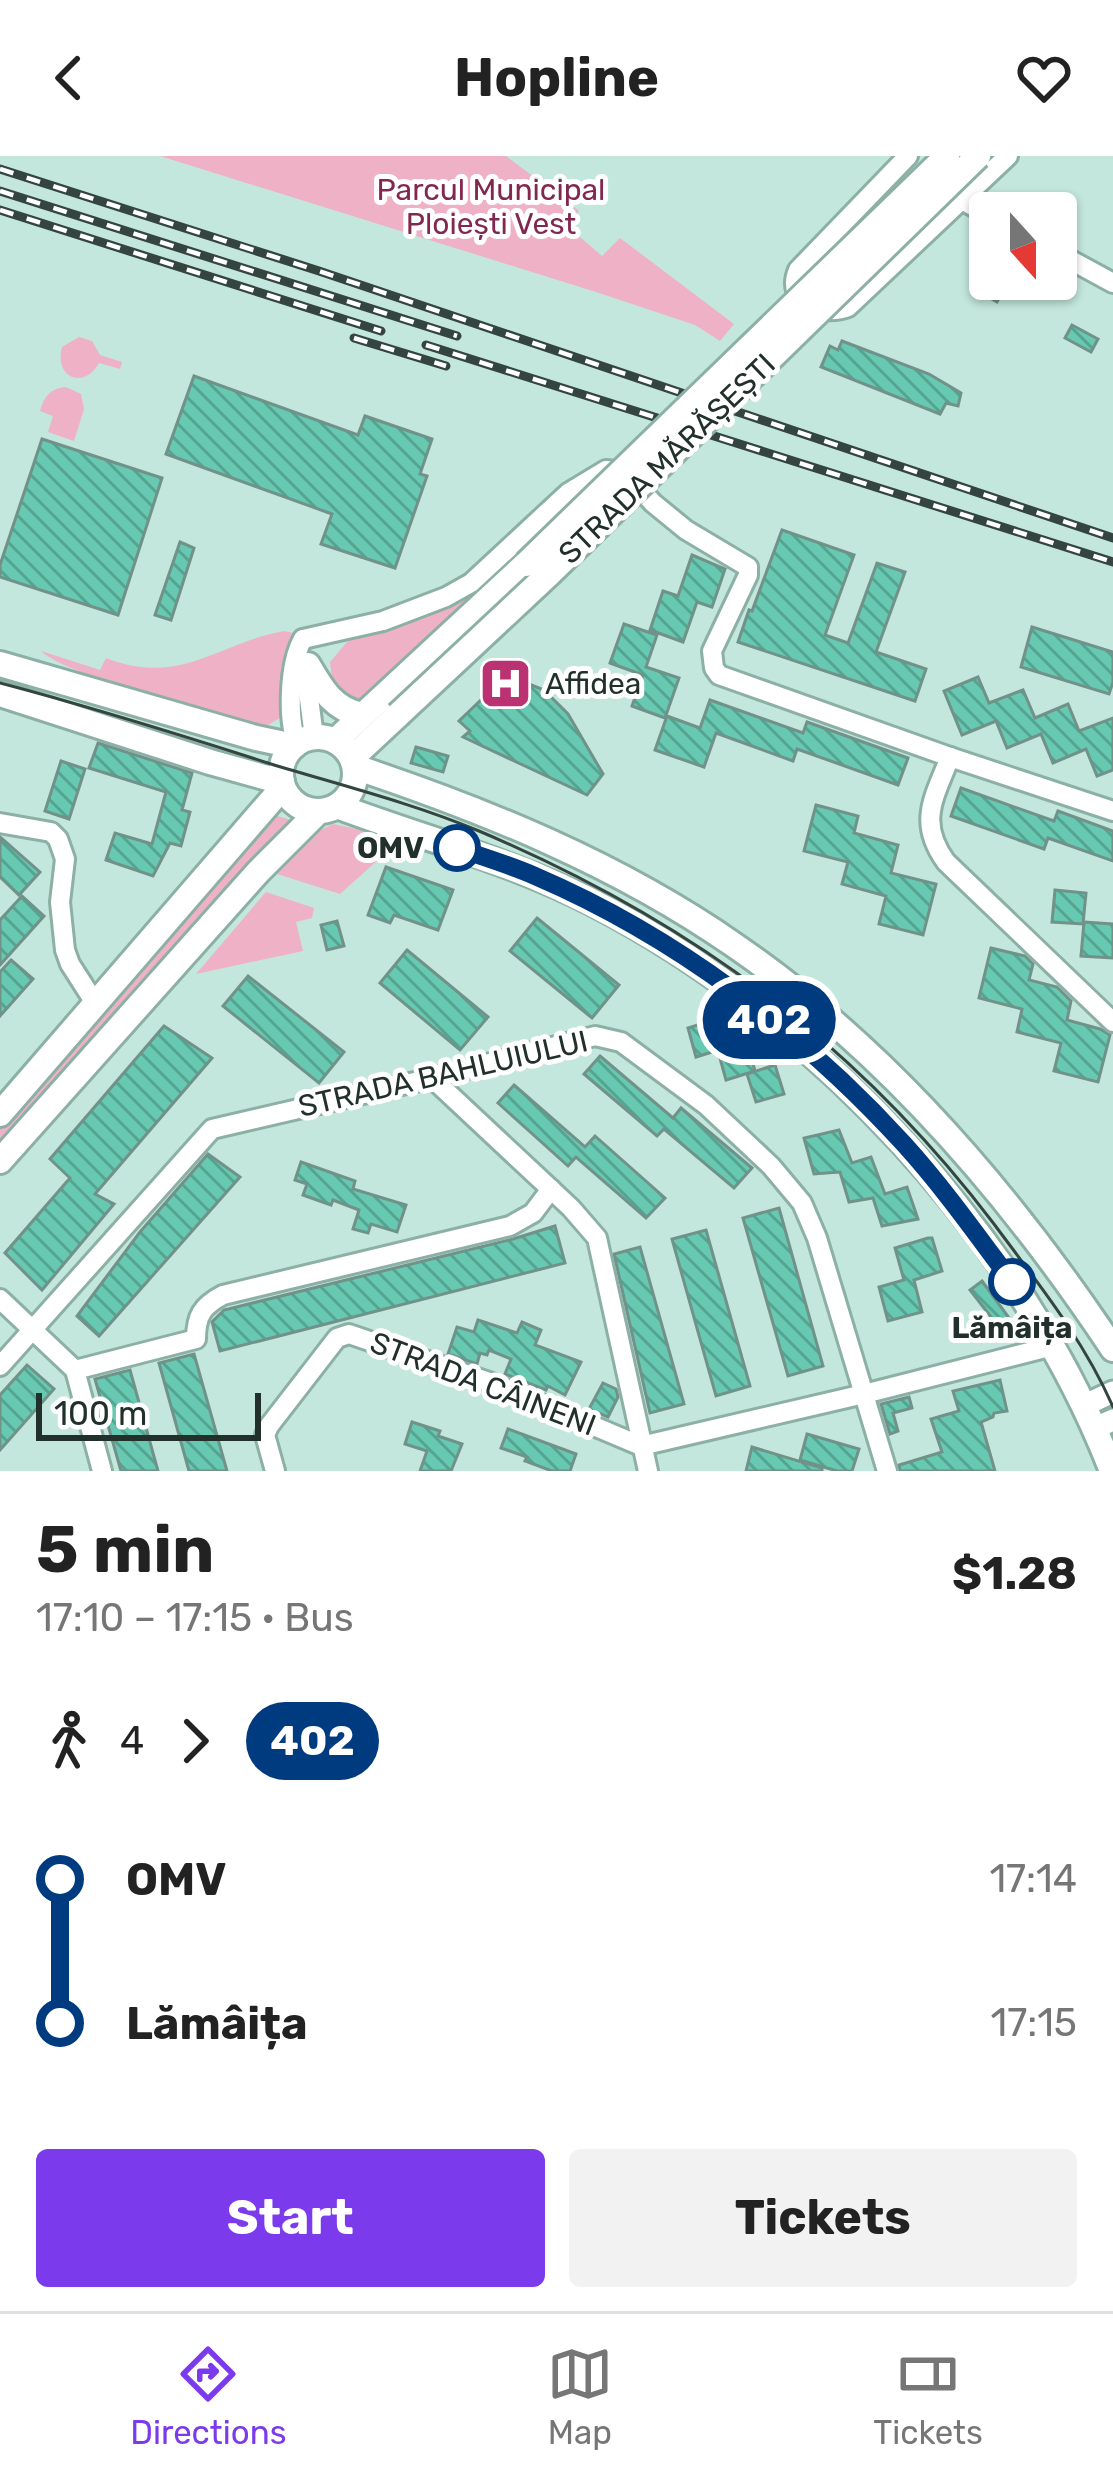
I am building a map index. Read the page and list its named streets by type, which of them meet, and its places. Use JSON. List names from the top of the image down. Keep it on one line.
{"streets":{"main road":["STRADA MĂRĂȘEȘTI"],"street":["STRADA BAHLUIULUI","STRADA CÂINENI"]},"parks":["Parcul Municipal Ploiești Vest"],"places":{"hospital":["Affidea"],"other":["OMV","Lămâița"]},"lines":["bus line 402"],"scale_bar":"100 m","north":"bottom","page":{"header":"Hopline","on_map":"402","scale":"100 m","heading":["5 min","17:10 – 17:15 · Bus","$1.28"],"legs":["4","402"],"list":[{"name":"OMV","value":"17:14"},{"name":"Lămâița","value":"17:15"}],"buttons":["Start","Tickets"],"tabs":["Directions","Map","Tickets"]}}
